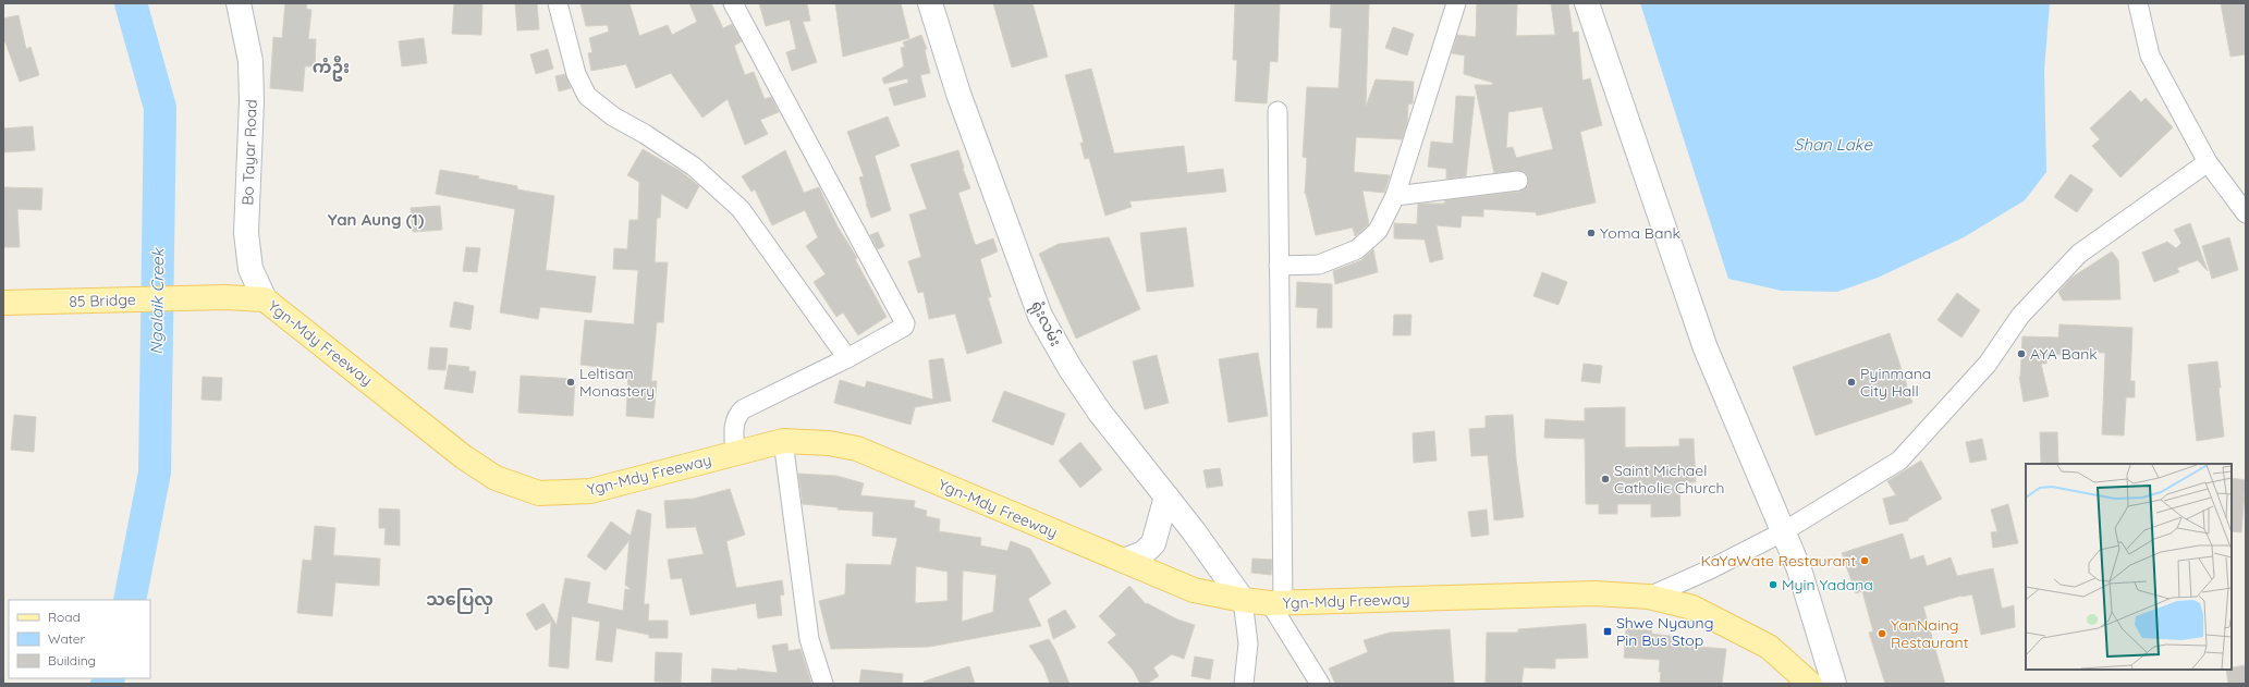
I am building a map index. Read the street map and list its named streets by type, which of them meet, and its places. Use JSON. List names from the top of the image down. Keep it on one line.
{"streets":{"main road":["Bo Tayar Road","85 Bridge","ရုံးလမ်း","Ygn-Mdy Freeway"]},"crossings":[["Bo Tayar Road","Ygn-Mdy Freeway"],["85 Bridge","Ygn-Mdy Freeway"],["ရုံးလမ်း","Ygn-Mdy Freeway"]],"districts":["ကံဦး","Yan Aung (1)","သပြေလှ"],"water":["Shan Lake","Ngalaik Creek"],"places":{"other":["Yoma Bank","AYA Bank","Leltisan Monastery","Pyinmana City Hall","Saint Michael Catholic Church","KaYaWate Restaurant","Myin Yadana","YanNaing Restaurant"],"transit":["Shwe Nyaung Pin Bus Stop"]},"legend":["Road","Water","Building"]}
